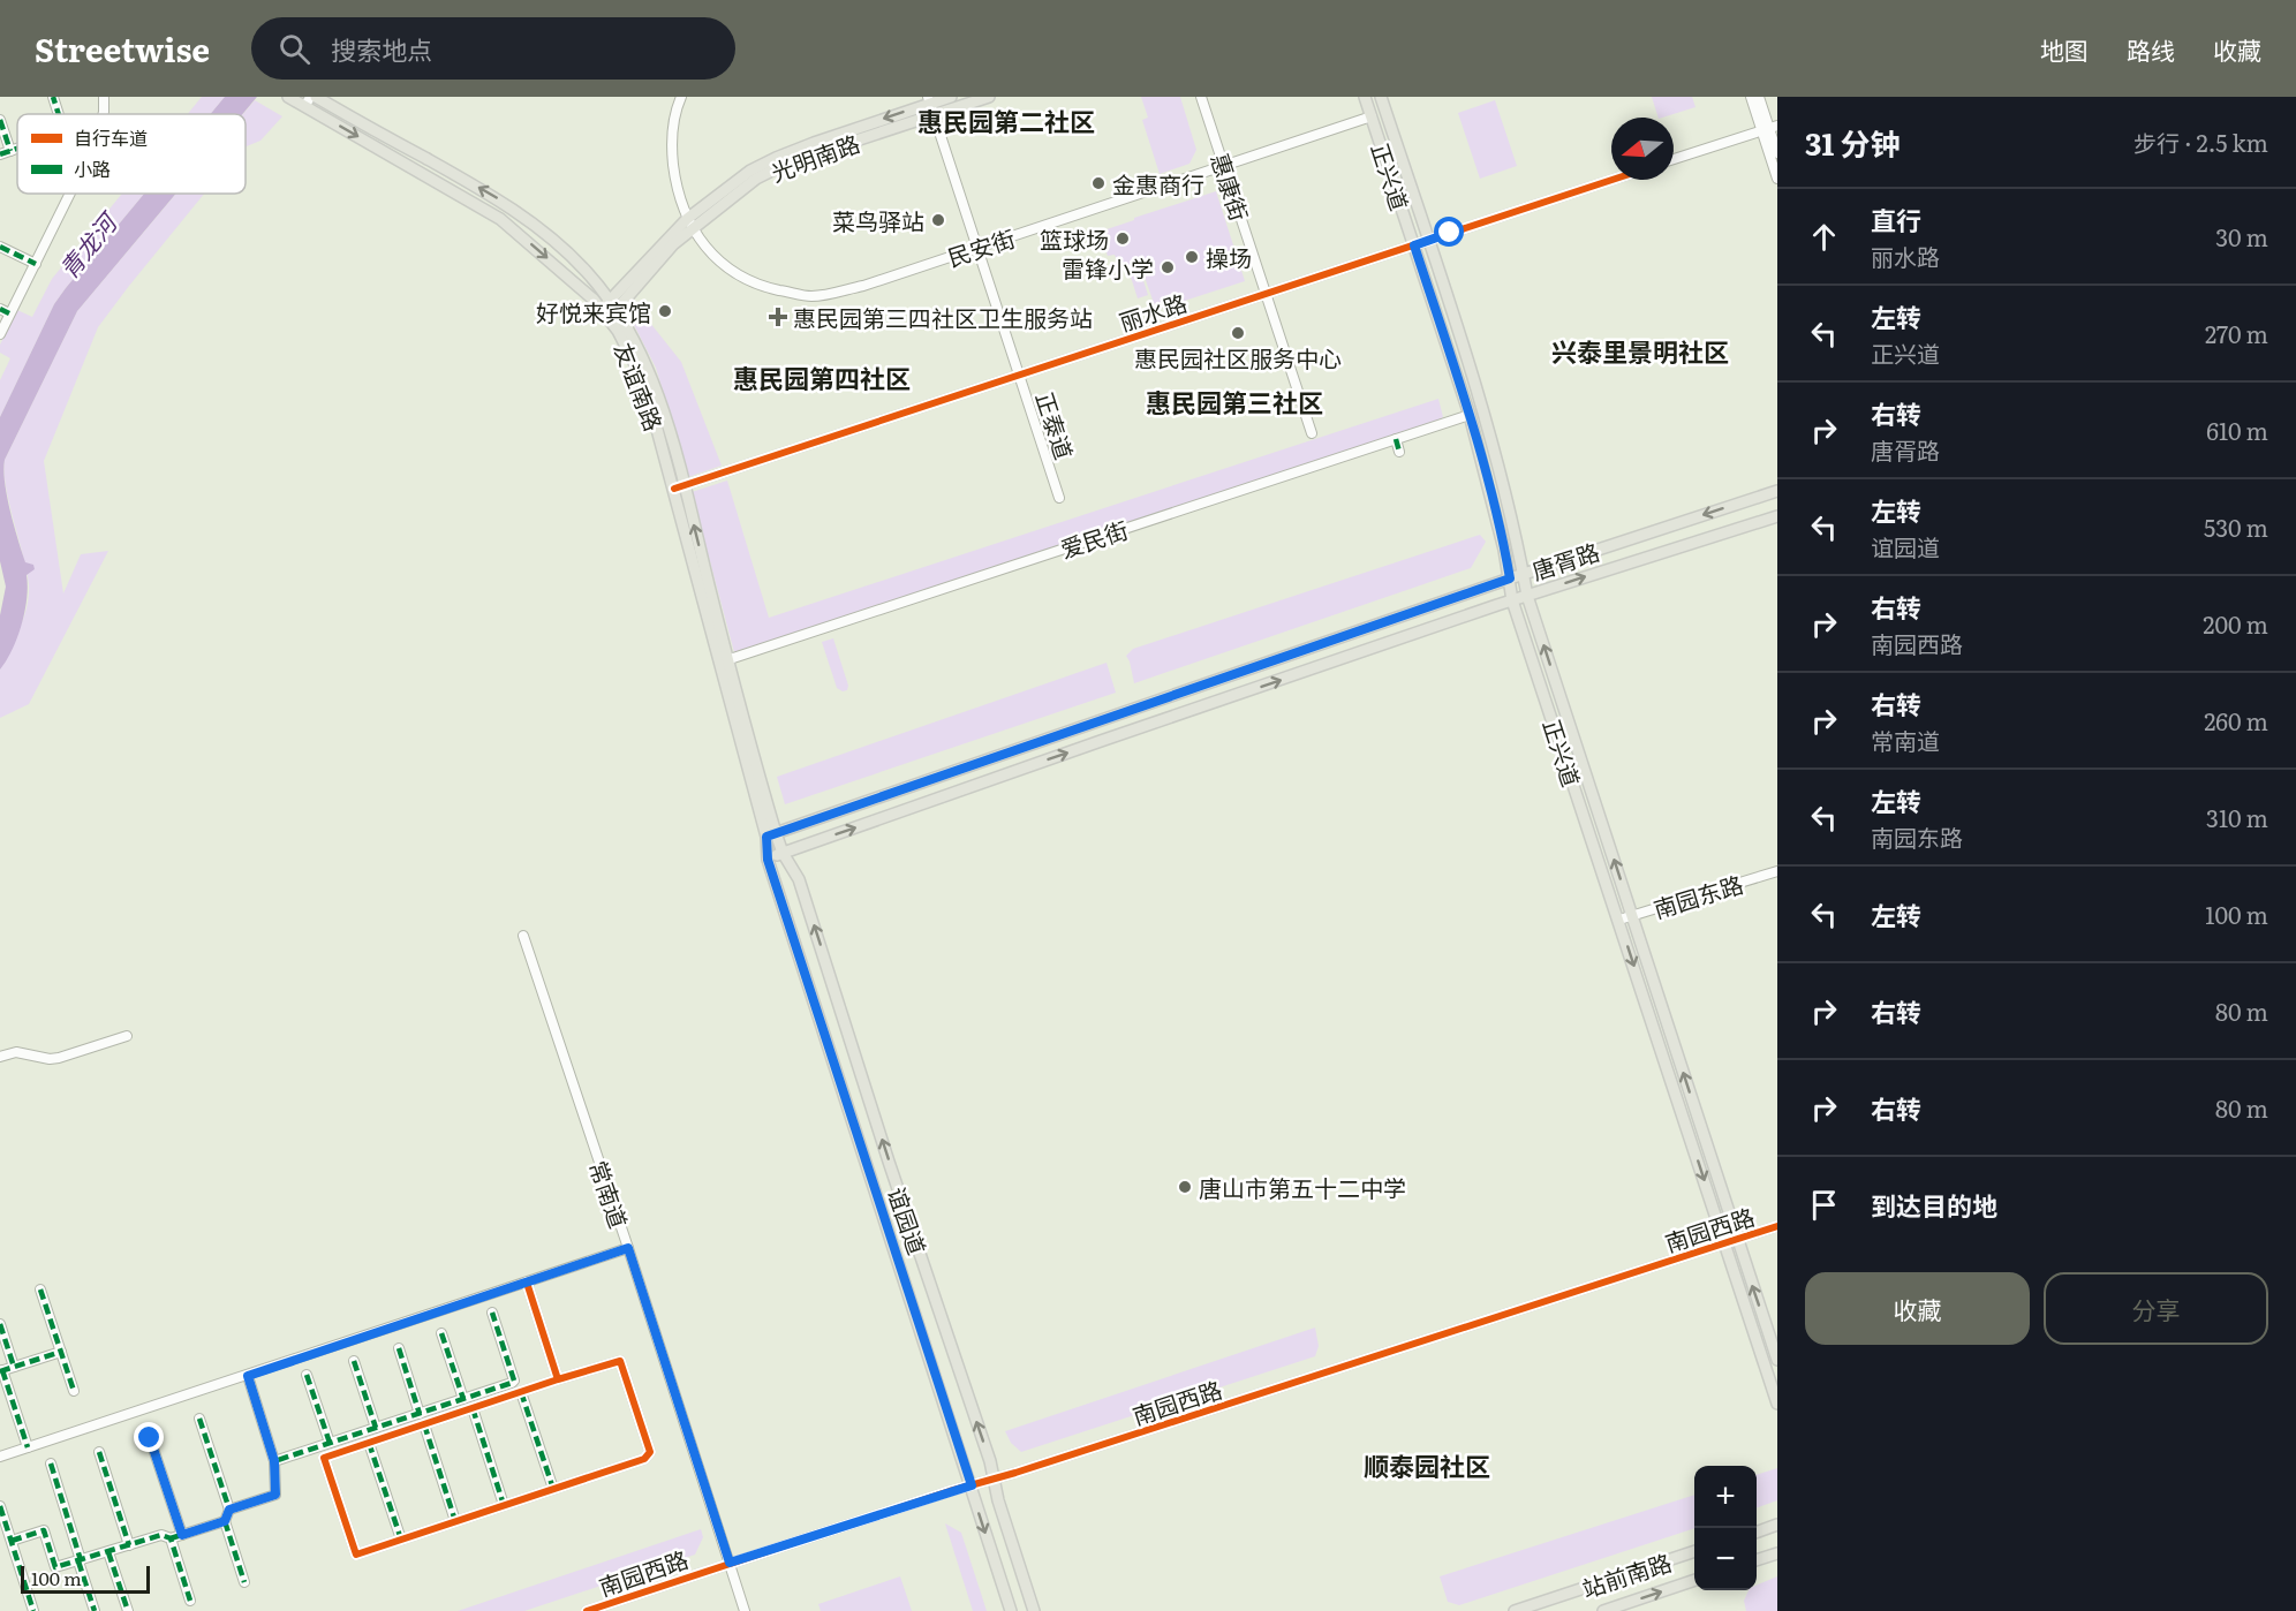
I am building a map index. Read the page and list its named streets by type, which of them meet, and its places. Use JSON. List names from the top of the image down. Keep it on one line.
{"streets":{"main road":["光明南路","正兴道","友谊南路","唐胥路","谊园道","站前南路"],"street":["惠康街","民安街","丽水路","正泰道","爱民街","南园东路","常南道","南园西路"]},"crossings":[["光明南路","民安街"],["光明南路","友谊南路"],["光明南路","正泰道"],["正兴道","民安街"],["正兴道","丽水路"],["正兴道","爱民街"],["正兴道","唐胥路"],["正兴道","南园东路"],["正兴道","南园西路"],["惠康街","民安街"],["惠康街","丽水路"],["民安街","正泰道"],["丽水路","友谊南路"],["丽水路","正泰道"],["友谊南路","爱民街"],["友谊南路","唐胥路"],["友谊南路","谊园道"],["唐胥路","谊园道"],["常南道","南园西路"],["谊园道","南园西路"]],"districts":["惠民园第二社区","兴泰里景明社区","惠民园第四社区","惠民园第三社区","顺泰园社区"],"water":["青龙河"],"places":{"other":["金惠商行","菜鸟驿站","篮球场","操场","雷锋小学","好悦来宾馆","惠民园社区服务中心","唐山市第五十二中学"],"health":["惠民园第三四社区卫生服务站"]},"legend":["自行车道","小路"],"scale_bar":"100 m","north":"left","page":{"header":"Streetwise","search":"搜索地点","nav":["地图","路线","收藏"],"heading":["31 分钟","步行 · 2.5 km"],"list":[["直行","丽水路","30 m"],["左转","正兴道","270 m"],["右转","唐胥路","610 m"],["左转","谊园道","530 m"],["右转","南园西路","200 m"],["右转","常南道","260 m"],["左转","南园东路","310 m"],["左转","100 m"],["右转","80 m"],["右转","80 m"],"到达目的地"],"buttons":["收藏","分享"],"map_buttons":["+","−"],"scale":"100 m"}}
